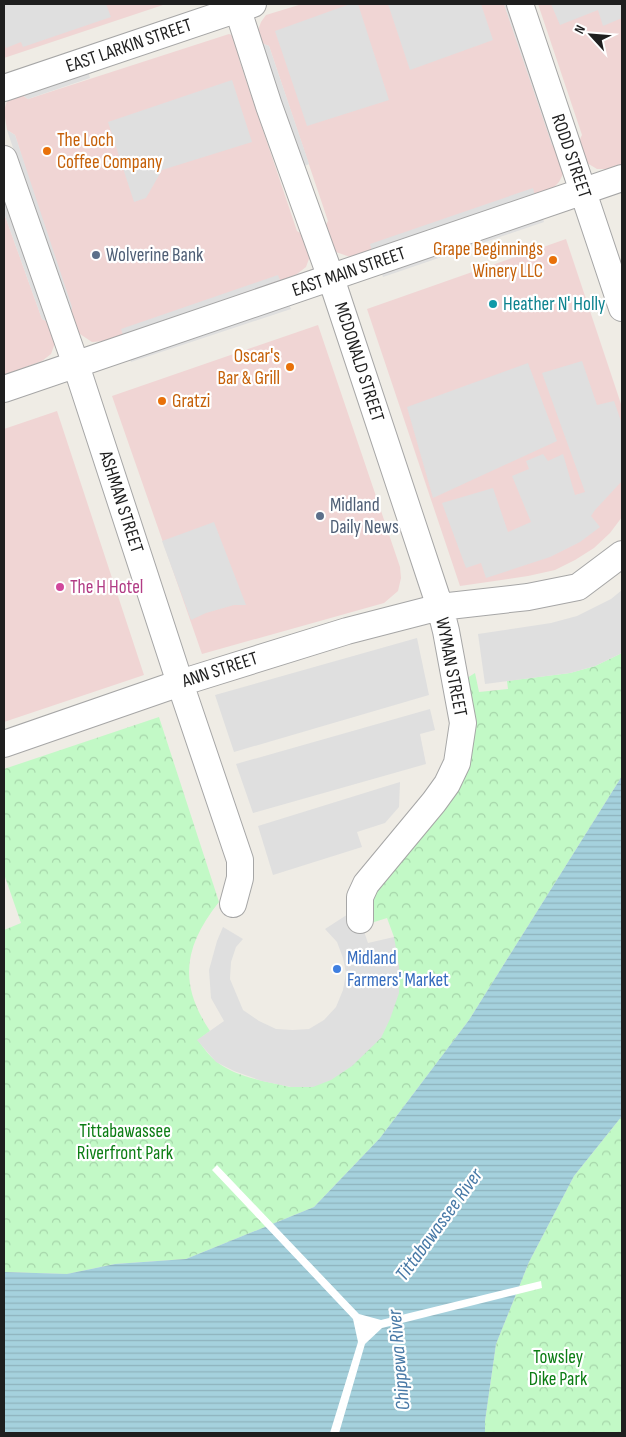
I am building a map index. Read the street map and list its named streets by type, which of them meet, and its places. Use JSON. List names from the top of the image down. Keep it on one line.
{"streets":{"street":["EAST LARKIN STREET","RODD STREET","EAST MAIN STREET","MCDONALD STREET","ASHMAN STREET","WYMAN STREET","ANN STREET"]},"crossings":[["EAST LARKIN STREET","MCDONALD STREET"],["RODD STREET","EAST MAIN STREET"],["EAST MAIN STREET","MCDONALD STREET"],["EAST MAIN STREET","ASHMAN STREET"],["MCDONALD STREET","WYMAN STREET"],["MCDONALD STREET","ANN STREET"],["ASHMAN STREET","ANN STREET"],["WYMAN STREET","ANN STREET"]],"water":["Tittabawassee River","Chippewa River"],"parks":["Tittabawassee Riverfront Park","Towsley Dike Park"],"places":["The Loch Coffee Company","Wolverine Bank","Grape Beginnings Winery LLC","Heather N' Holly","Oscar's Bar & Grill","Gratzi","Midland Daily News","The H Hotel","Midland Farmers' Market"],"north":"top left"}
